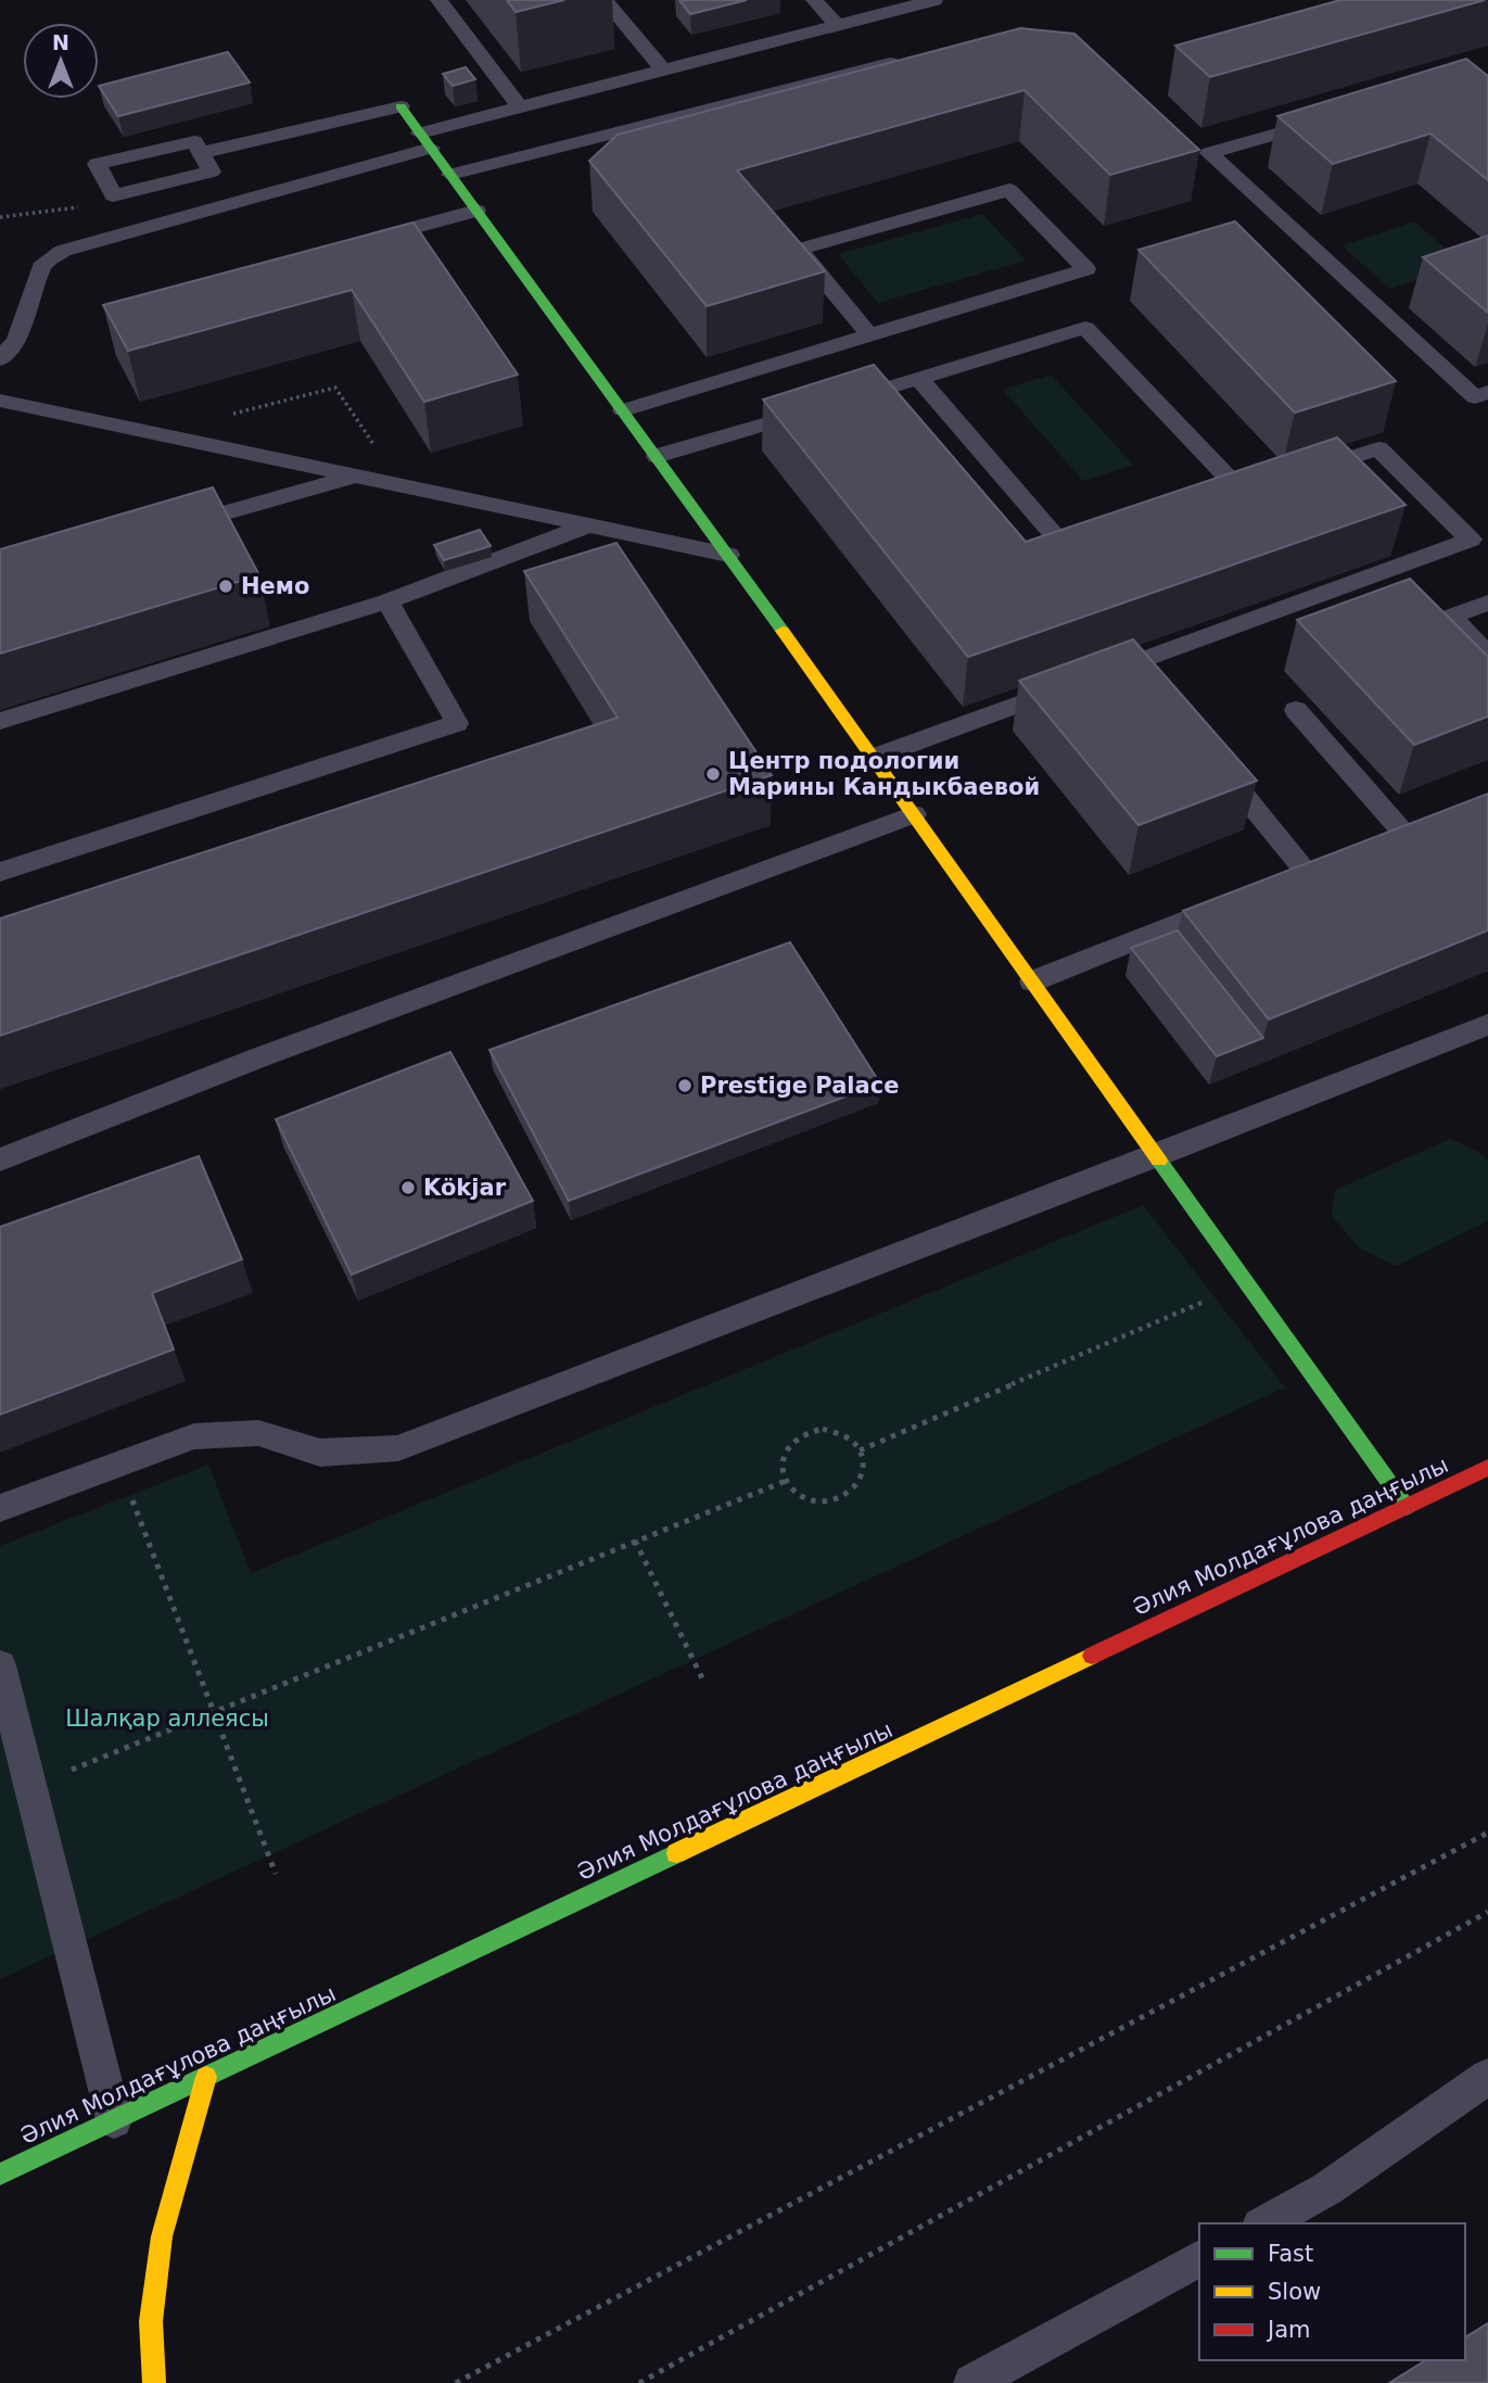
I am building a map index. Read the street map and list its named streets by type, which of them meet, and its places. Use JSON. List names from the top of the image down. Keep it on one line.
{"streets":{"street":["Әлия Молдағұлова даңғылы"]},"parks":["Шалқар аллеясы"],"places":["Немо","Центр подологии Марины Кандыкбаевой","Prestige Palace","Kökjar"],"legend":["Fast","Slow","Jam"],"north":"top"}
